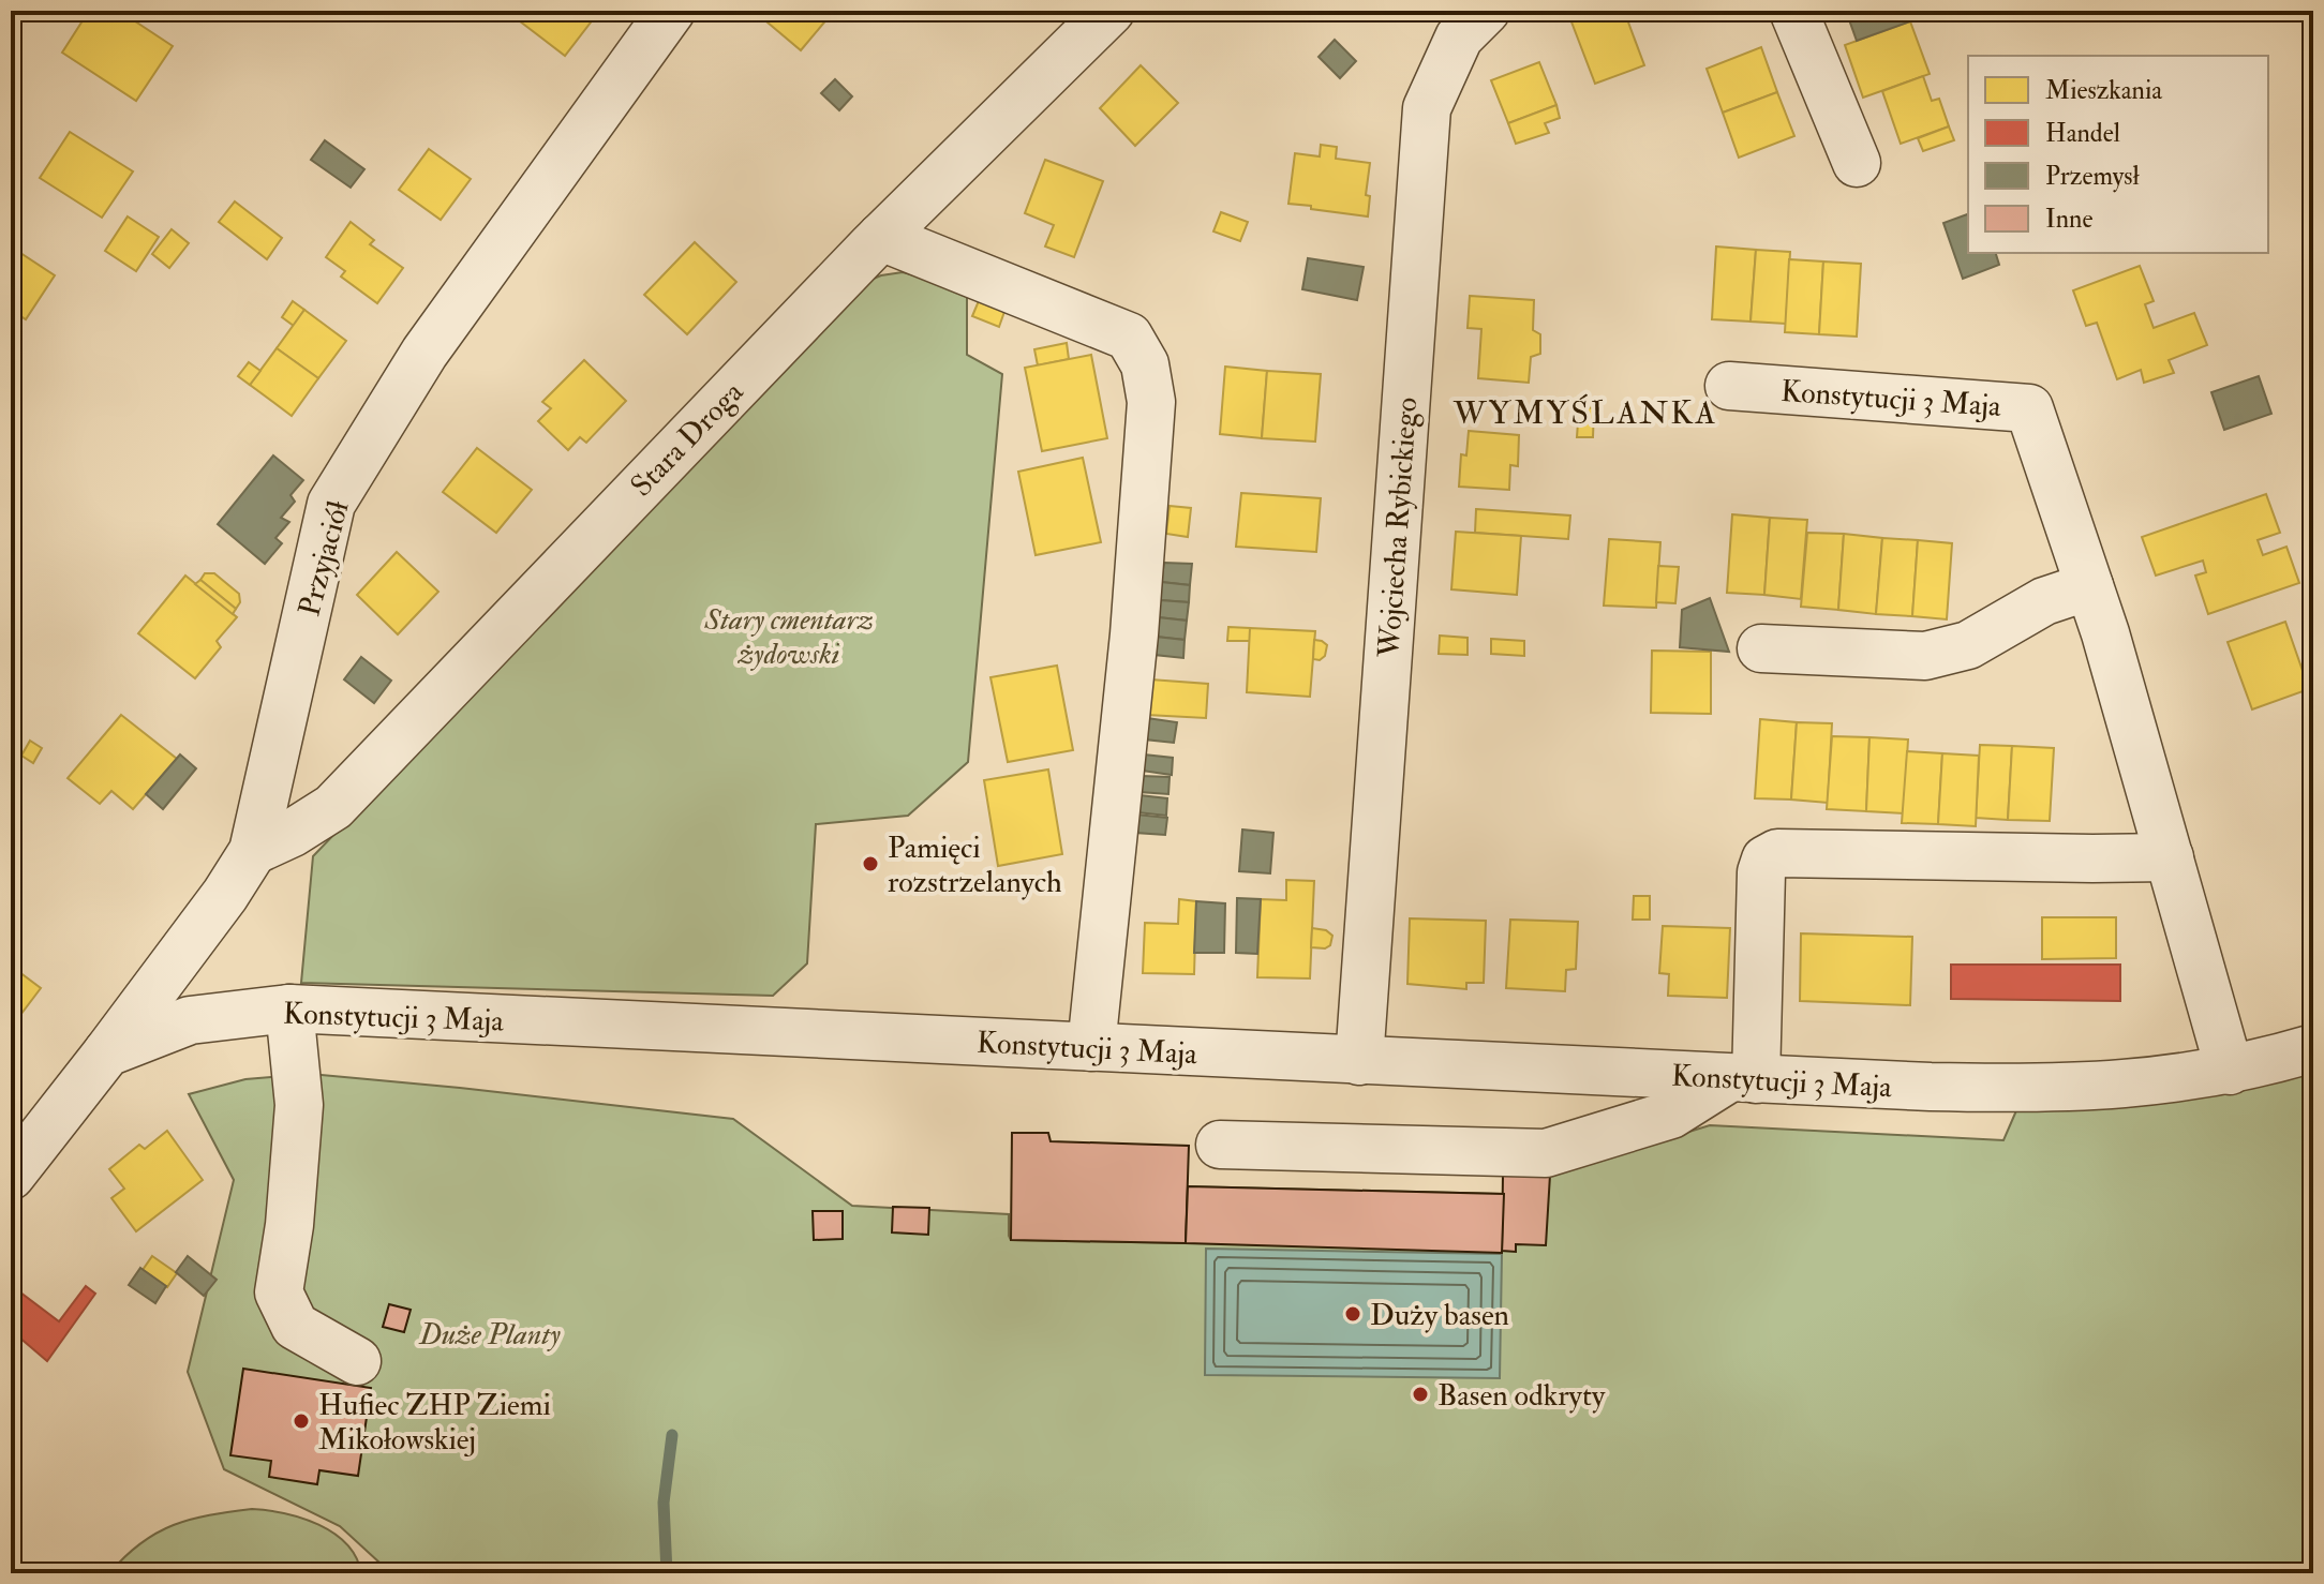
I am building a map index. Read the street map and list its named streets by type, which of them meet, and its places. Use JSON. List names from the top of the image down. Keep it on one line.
{"streets":{"street":["Konstytucji 3 Maja","Stara Droga","Wojciecha Rybickiego","Przyjaciół"]},"crossings":[["Konstytucji 3 Maja","Wojciecha Rybickiego"],["Konstytucji 3 Maja","Przyjaciół"],["Stara Droga","Przyjaciół"]],"districts":["WYMYŚLANKA"],"parks":["Stary cmentarz żydowski","Duże Planty"],"places":["Pamięci rozstrzelanych","Duży basen","Basen odkryty","Hufiec ZHP Ziemi Mikołowskiej"],"legend":["Mieszkania","Handel","Przemysł","Inne"]}
